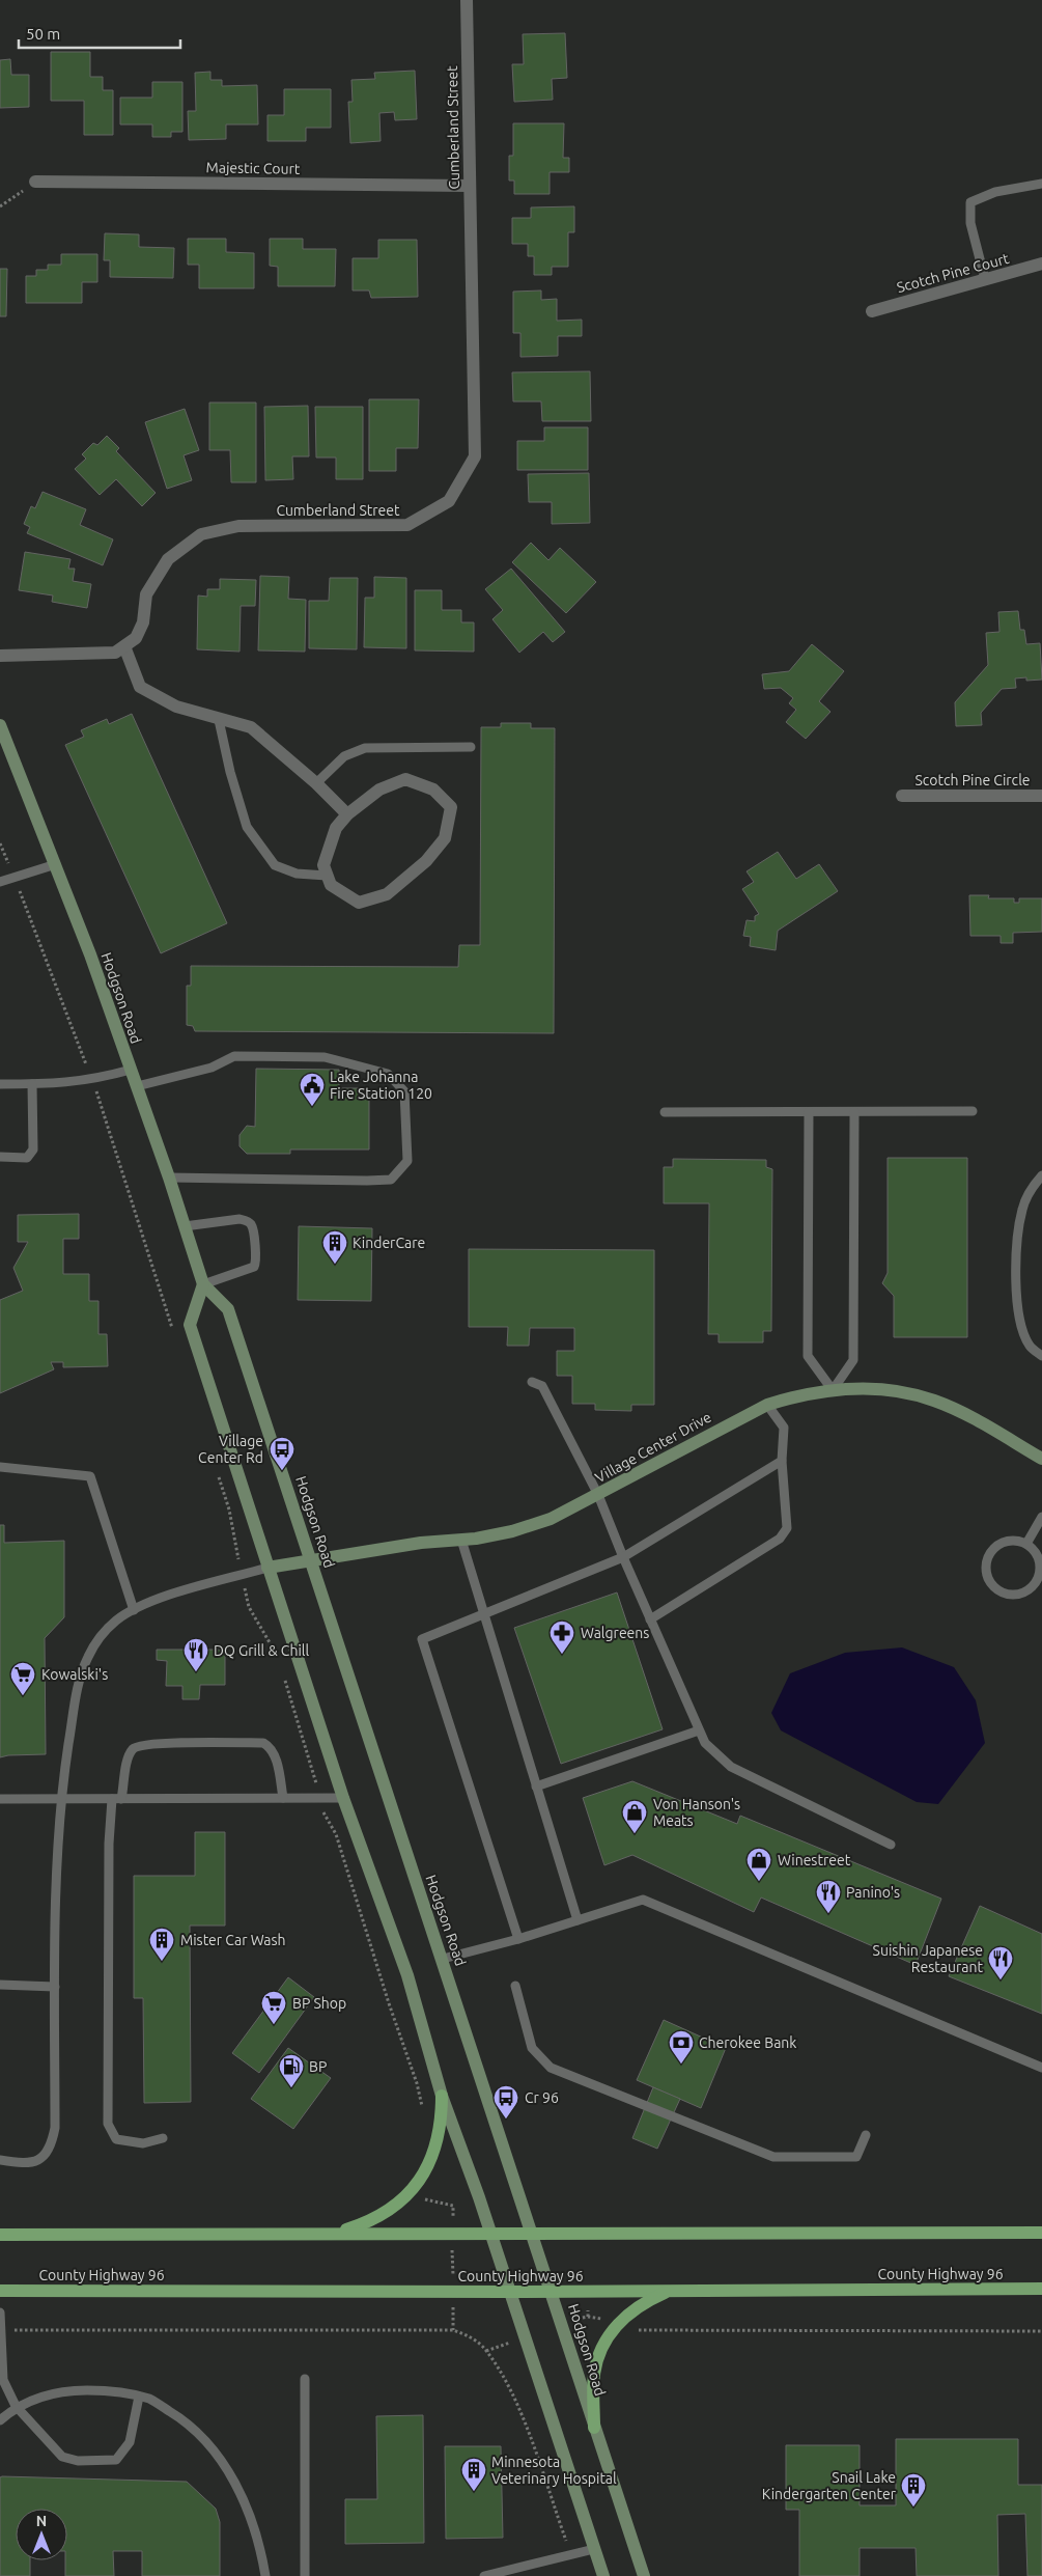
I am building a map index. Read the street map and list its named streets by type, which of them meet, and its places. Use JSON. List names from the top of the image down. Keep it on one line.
{"streets":{"main road":["Hodgson Road","Village Center Drive","County Highway 96"],"street":["Cumberland Street","Majestic Court","Scotch Pine Court","Scotch Pine Circle"]},"crossings":[["Cumberland Street","Majestic Court"],["Hodgson Road","Village Center Drive"],["Hodgson Road","County Highway 96"]],"places":{"public building":["Lake Johanna Fire Station 120"],"building":["KinderCare","Mister Car Wash","Minnesota Veterinary Hospital","Snail Lake Kindergarten Center"],"bus stop":["Village Center Rd","Cr 96"],"pharmacy":["Walgreens"],"restaurant":["DQ Grill & Chill","Panino's","Suishin Japanese Restaurant"],"supermarket":["Kowalski's","BP Shop"],"shop":["Von Hanson's Meats","Winestreet"],"bank":["Cherokee Bank"],"fuel station":["BP"]},"scale_bar":"50 m","north":"top"}
